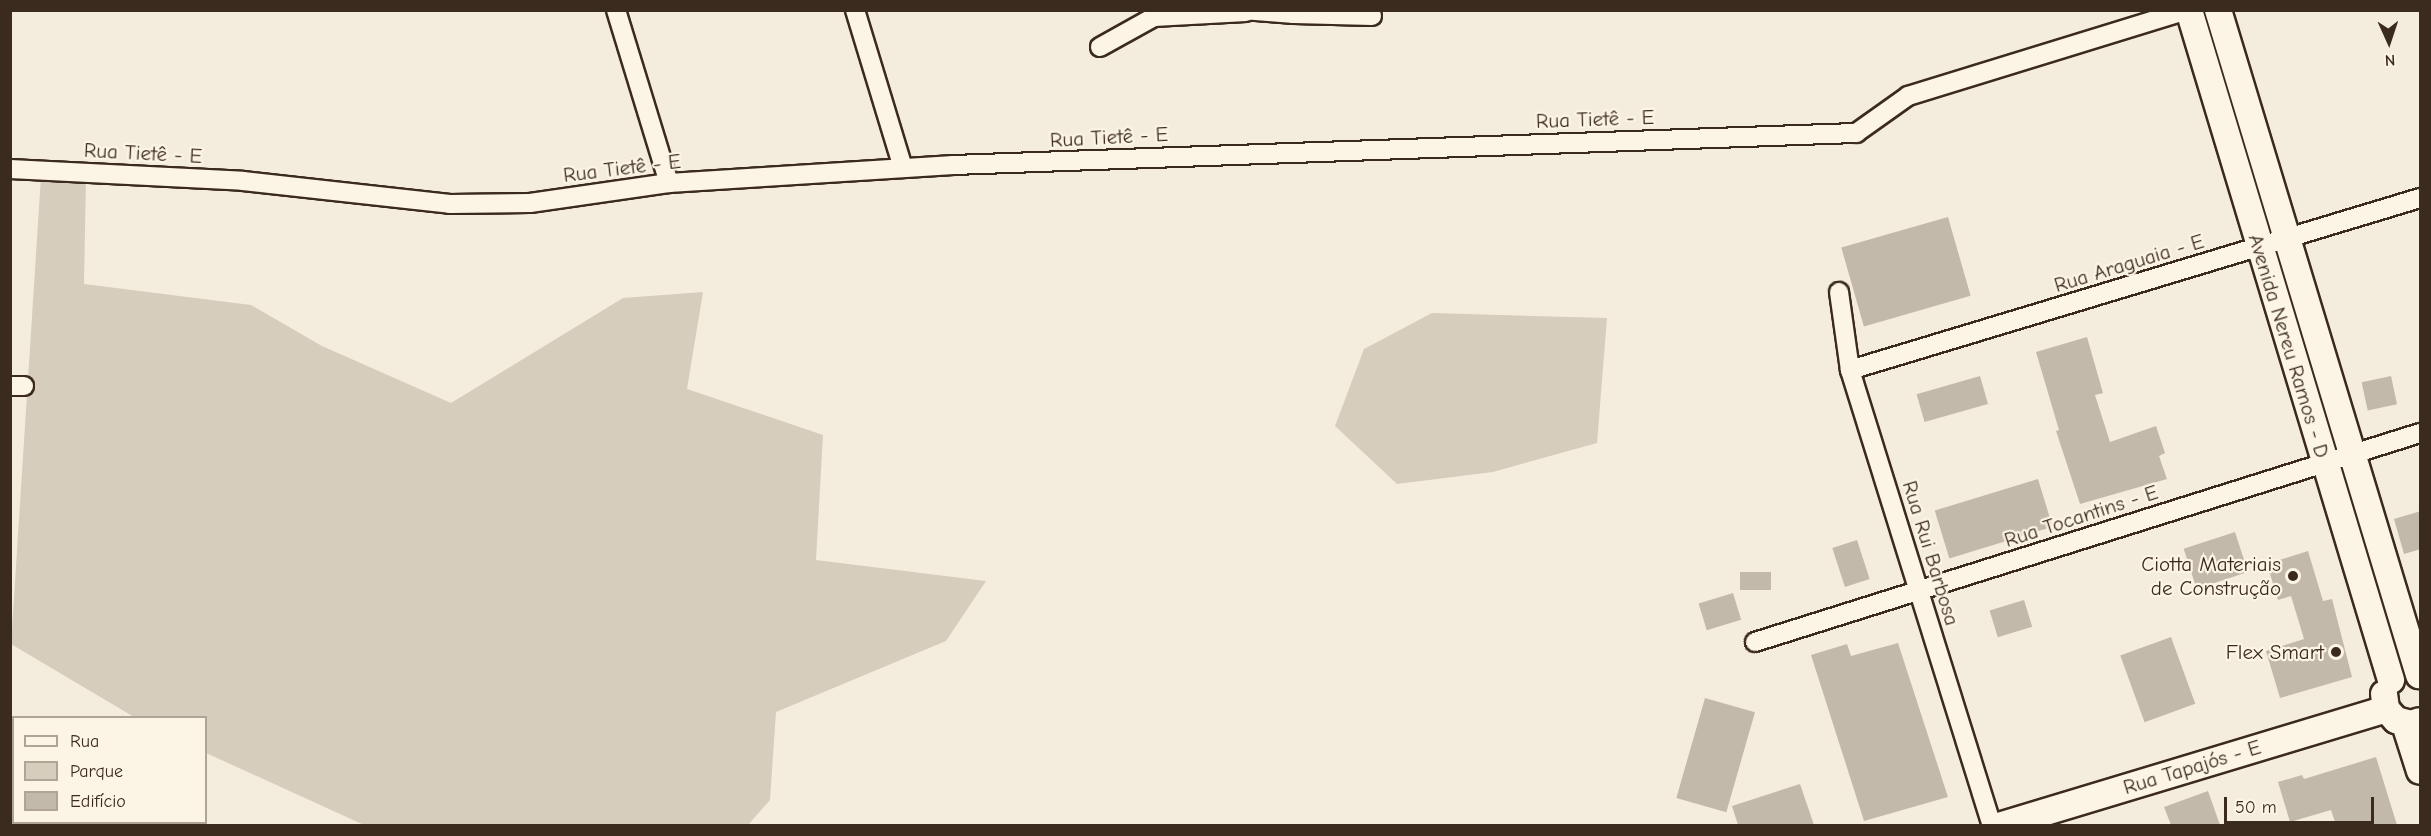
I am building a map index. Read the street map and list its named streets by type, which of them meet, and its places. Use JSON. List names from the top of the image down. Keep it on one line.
{"streets":{"street":["Rua Tietê - E","Rua Araguaia - E","Avenida Nereu Ramos - D","Rua Tocantins - E","Rua Rui Barbosa","Rua Tapajós - E"]},"crossings":[["Rua Tietê - E","Avenida Nereu Ramos - D"],["Rua Araguaia - E","Avenida Nereu Ramos - D"],["Rua Araguaia - E","Rua Rui Barbosa"],["Avenida Nereu Ramos - D","Rua Tocantins - E"],["Rua Tocantins - E","Rua Rui Barbosa"]],"places":["Ciotta Materiais de Construção","Flex Smart"],"legend":["Rua","Parque","Edifício"],"scale_bar":"50 m","north":"bottom"}
